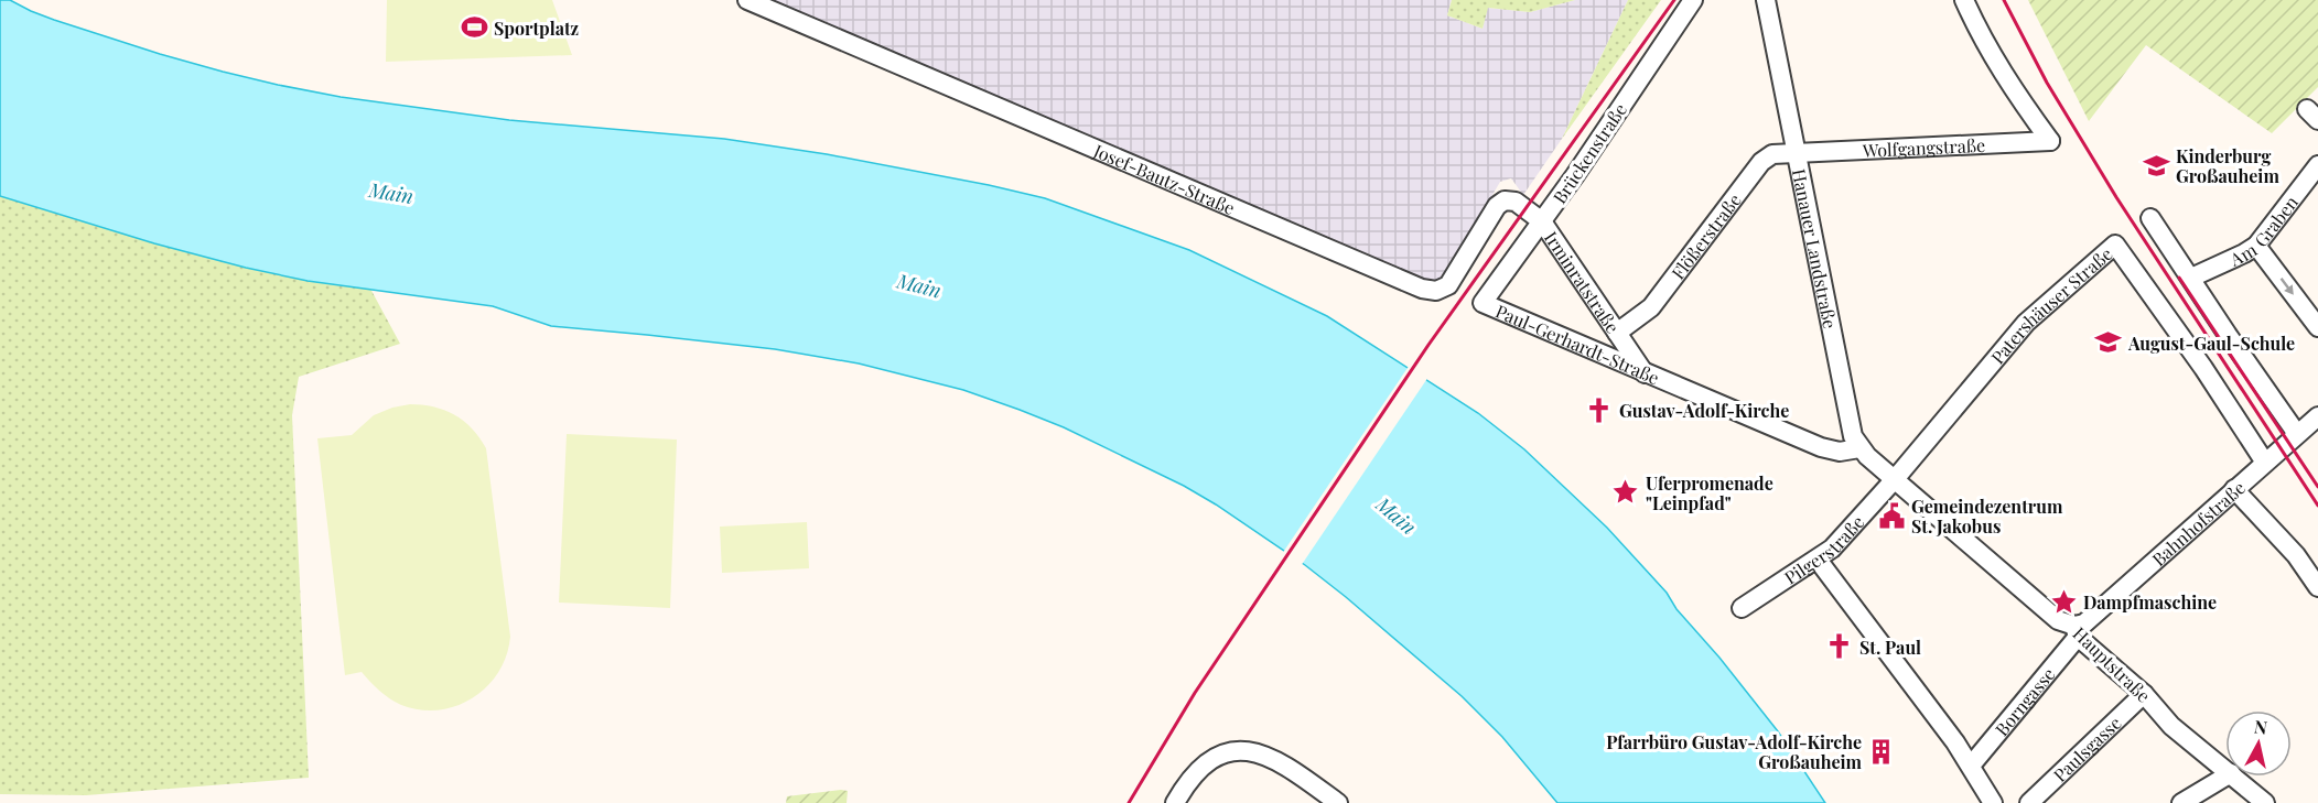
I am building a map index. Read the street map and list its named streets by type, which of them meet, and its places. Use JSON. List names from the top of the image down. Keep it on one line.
{"streets":{"street":["Wolfgangstraße","Brückenstraße","Josef-Bautz-Straße","Am Graben","Flößerstraße","Hanauer Landstraße","Irminratstraße","Patershäuser Straße","Paul-Gerhardt-Straße","Bahnhofstraße","Pilgerstraße","Hauptstraße","Borngasse","Paulsgasse"]},"crossings":[["Wolfgangstraße","Flößerstraße"],["Wolfgangstraße","Hanauer Landstraße"],["Brückenstraße","Josef-Bautz-Straße"],["Brückenstraße","Irminratstraße"],["Brückenstraße","Paul-Gerhardt-Straße"],["Josef-Bautz-Straße","Irminratstraße"],["Flößerstraße","Hanauer Landstraße"],["Flößerstraße","Irminratstraße"],["Hanauer Landstraße","Patershäuser Straße"],["Hanauer Landstraße","Paul-Gerhardt-Straße"],["Hanauer Landstraße","Pilgerstraße"],["Hanauer Landstraße","Hauptstraße"],["Irminratstraße","Paul-Gerhardt-Straße"],["Patershäuser Straße","Bahnhofstraße"],["Patershäuser Straße","Pilgerstraße"],["Patershäuser Straße","Hauptstraße"],["Bahnhofstraße","Hauptstraße"],["Bahnhofstraße","Borngasse"],["Pilgerstraße","Hauptstraße"],["Hauptstraße","Borngasse"],["Hauptstraße","Paulsgasse"]],"water":["Main"],"places":{"sports":["Sportplatz"],"school or university":["Kinderburg Großauheim","August-Gaul-Schule"],"church":["Gustav-Adolf-Kirche","St. Paul"],"place":["Uferpromenade \"Leinpfad\"","Dampfmaschine"],"public building":["Gemeindezentrum St. Jakobus"],"building":["Pfarrbüro Gustav-Adolf-Kirche Großauheim"]},"north":"top"}
